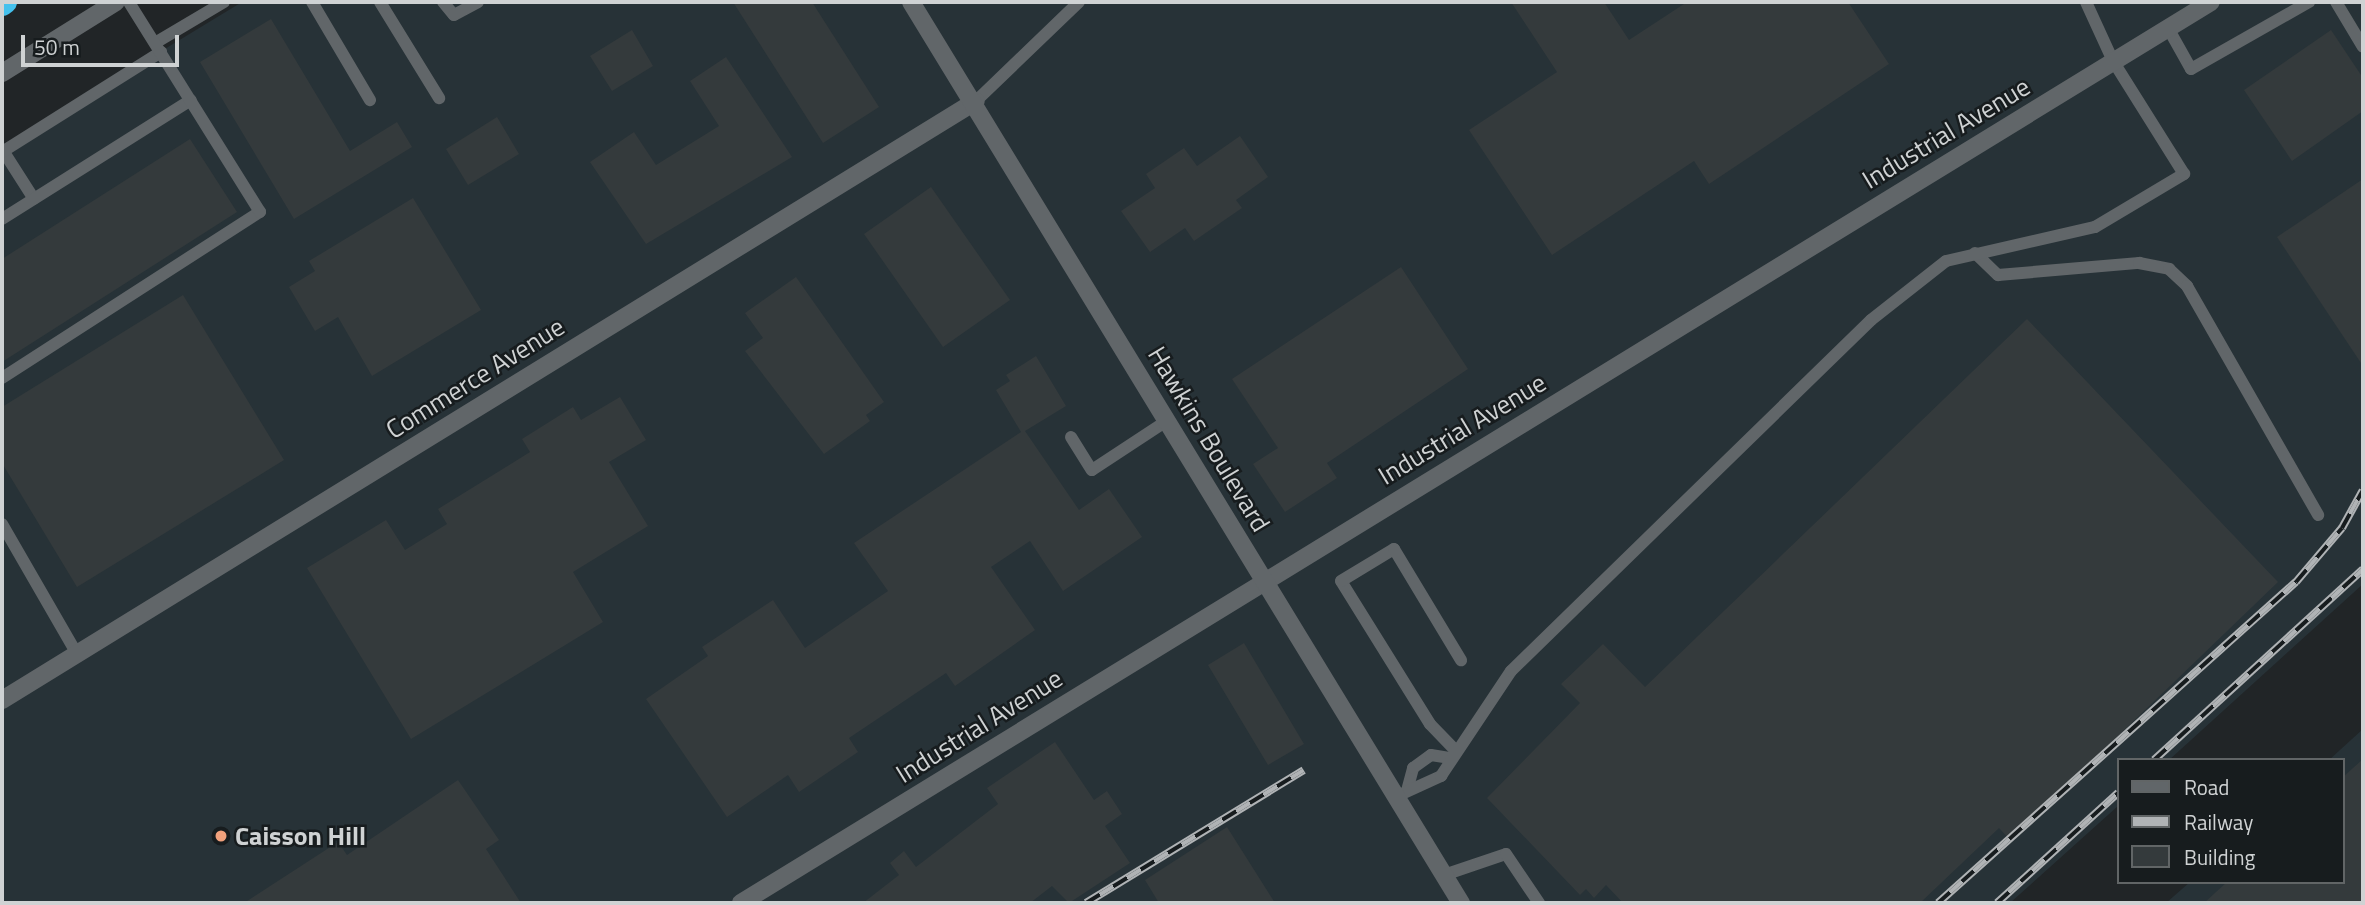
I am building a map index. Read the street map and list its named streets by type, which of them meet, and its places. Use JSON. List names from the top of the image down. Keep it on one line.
{"streets":{"street":["Industrial Avenue","Commerce Avenue","Hawkins Boulevard"]},"crossings":[["Industrial Avenue","Hawkins Boulevard"],["Commerce Avenue","Hawkins Boulevard"]],"places":["Caisson Hill"],"legend":["Road","Railway","Building"],"scale_bar":"50 m"}
